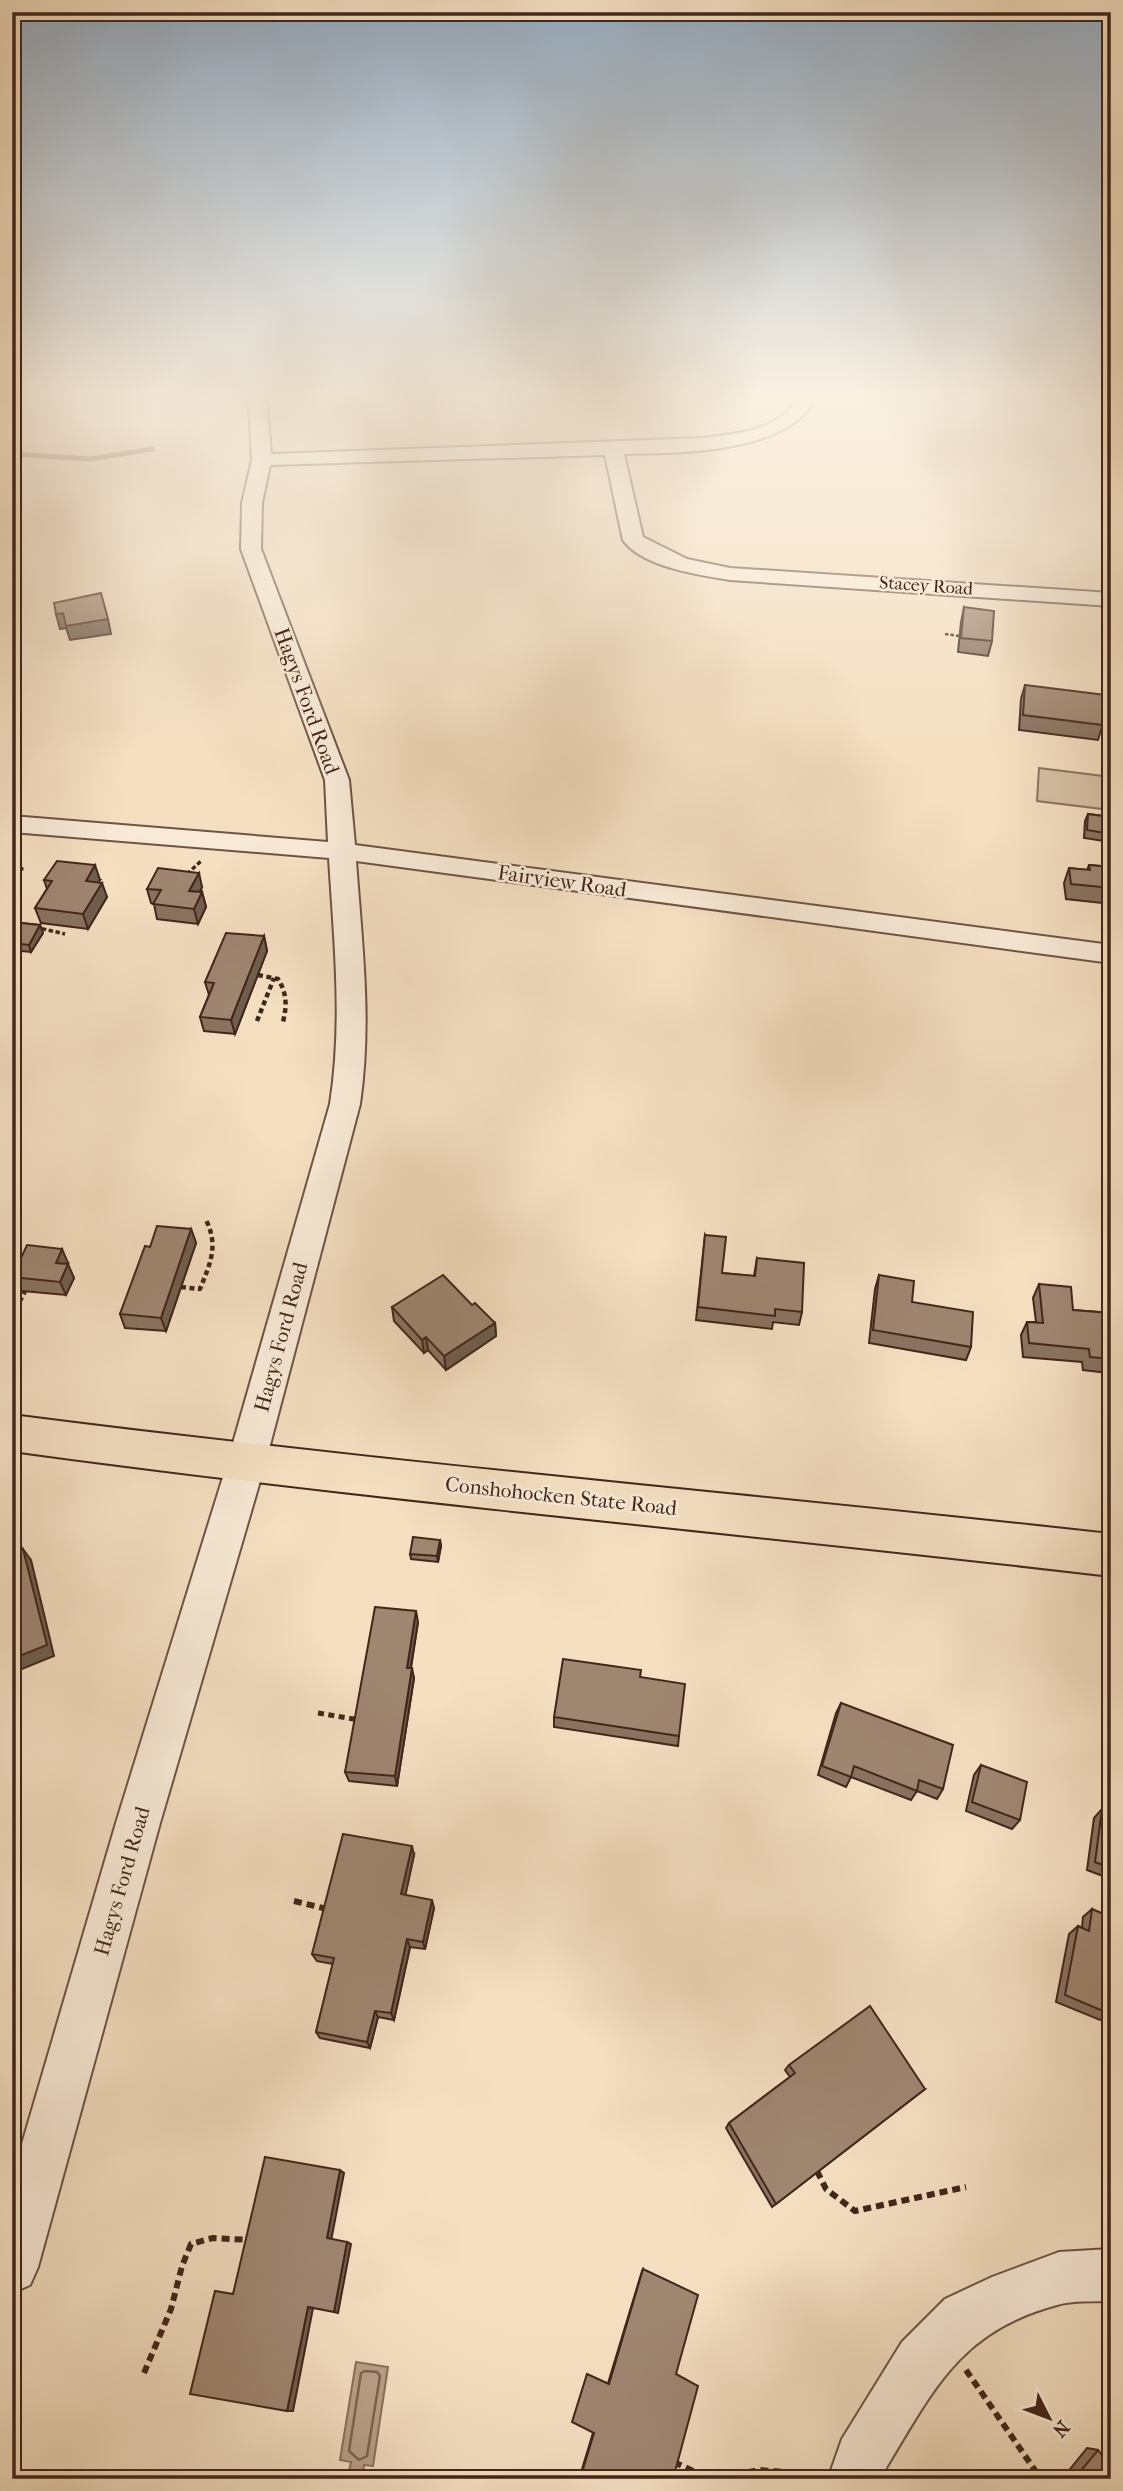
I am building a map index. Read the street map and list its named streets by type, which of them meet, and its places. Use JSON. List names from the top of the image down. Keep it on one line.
{"streets":{"main road":["Conshohocken State Road"],"street":["Stacey Road","Hagys Ford Road","Fairview Road"]},"crossings":[["Hagys Ford Road","Fairview Road"],["Hagys Ford Road","Conshohocken State Road"]],"north":"bottom right"}
